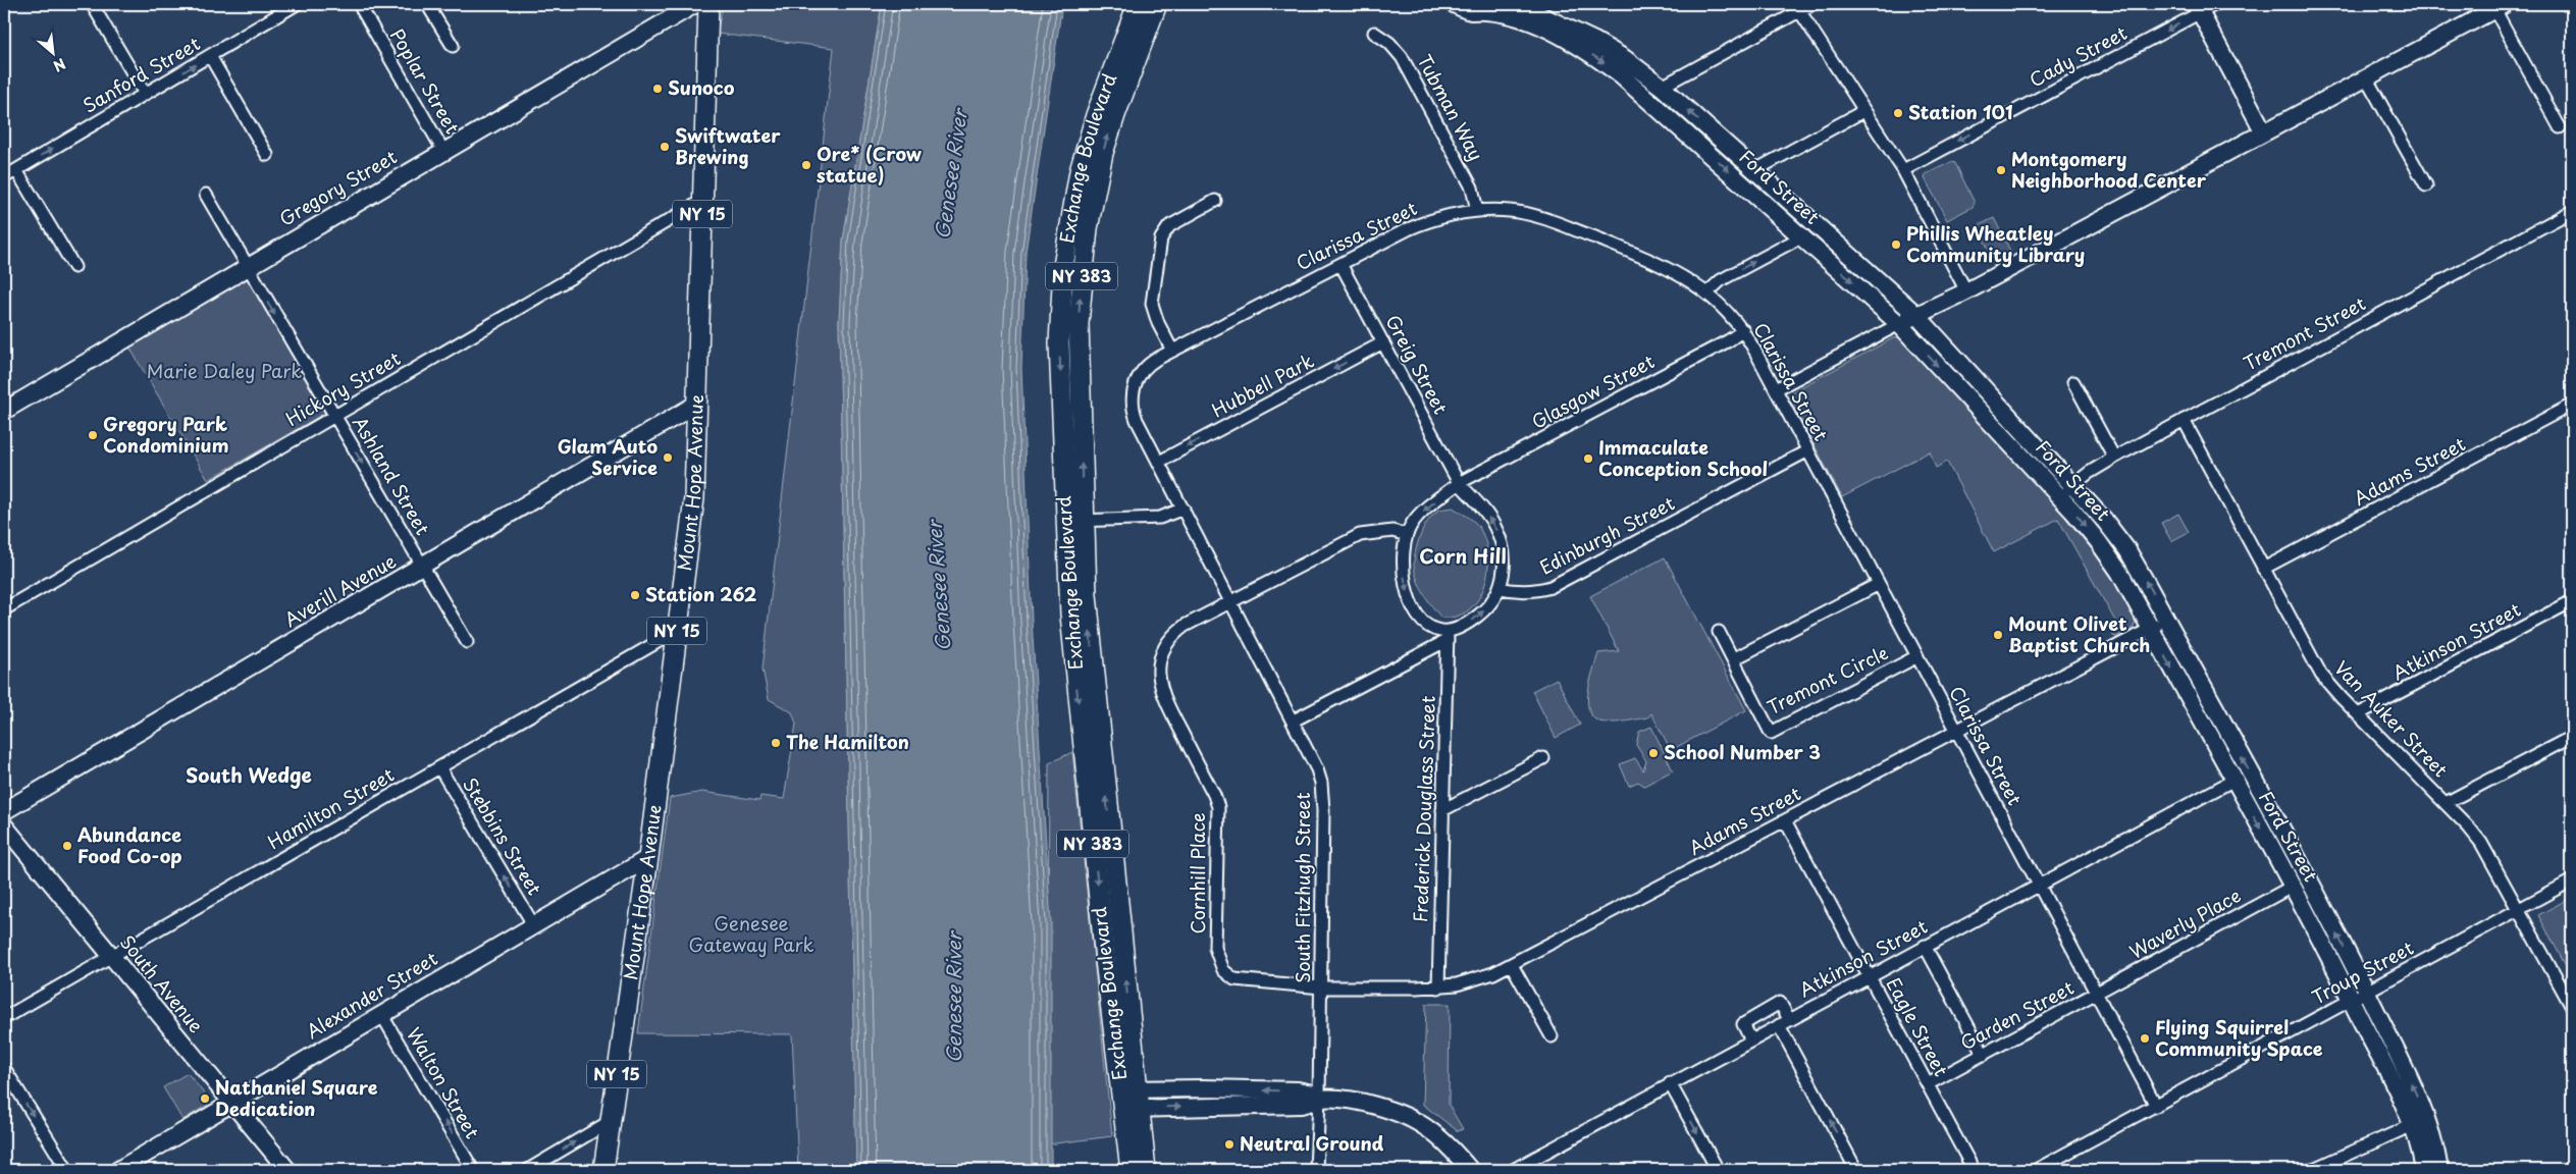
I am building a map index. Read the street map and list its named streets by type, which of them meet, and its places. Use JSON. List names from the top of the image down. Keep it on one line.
{"streets":{"main road":["Exchange Boulevard","Ford Street","Gregory Street","NY 15","NY 383","Mount Hope Avenue","Averill Avenue","South Avenue","Alexander Street"],"street":["Cady Street","Sanford Street","Poplar Street","Tubman Way","Clarissa Street","Tremont Street","Greig Street","Hubbell Park","Hickory Street","Glasgow Street","Adams Street","Ashland Street","Edinburgh Street","Atkinson Street","Tremont Circle","Van Auker Street","Hamilton Street","Frederick Douglass Street","Stebbins Street","Cornhill Place","South Fitzhugh Street","Waverly Place","Troup Street","Garden Street","Eagle Street","Walton Street"]},"crossings":[["Poplar Street","Gregory Street"],["Tubman Way","Clarissa Street"],["Ford Street","Tremont Street"],["Ford Street","Adams Street"],["Ford Street","Atkinson Street"],["Ford Street","Waverly Place"],["Ford Street","Troup Street"],["Gregory Street","Ashland Street"],["Clarissa Street","Greig Street"],["Clarissa Street","Hubbell Park"],["Clarissa Street","Glasgow Street"],["Clarissa Street","Adams Street"],["Clarissa Street","Edinburgh Street"],["Clarissa Street","Atkinson Street"],["Clarissa Street","Tremont Circle"],["Clarissa Street","South Fitzhugh Street"],["Clarissa Street","Waverly Place"],["Clarissa Street","Troup Street"],["Clarissa Street","Garden Street"],["Tremont Street","Van Auker Street"],["Greig Street","Hubbell Park"],["Greig Street","Glasgow Street"],["Greig Street","Edinburgh Street"],["Greig Street","Frederick Douglass Street"],["Hubbell Park","South Fitzhugh Street"],["Hickory Street","Ashland Street"],["Hickory Street","Mount Hope Avenue"],["Glasgow Street","Edinburgh Street"],["Glasgow Street","Frederick Douglass Street"],["Adams Street","Van Auker Street"],["Adams Street","Frederick Douglass Street"],["Adams Street","Cornhill Place"],["Adams Street","South Fitzhugh Street"],["Adams Street","Eagle Street"],["Ashland Street","Averill Avenue"],["Mount Hope Avenue","Averill Avenue"],["Mount Hope Avenue","Hamilton Street"],["Mount Hope Avenue","Alexander Street"],["Edinburgh Street","Frederick Douglass Street"],["Atkinson Street","Van Auker Street"],["Atkinson Street","Eagle Street"],["Van Auker Street","Troup Street"],["Hamilton Street","Stebbins Street"],["Hamilton Street","South Avenue"],["Stebbins Street","Alexander Street"],["Cornhill Place","South Fitzhugh Street"],["Waverly Place","Garden Street"],["South Avenue","Alexander Street"],["Alexander Street","Walton Street"],["Garden Street","Eagle Street"]],"one_way":["Cady Street","Sanford Street","Hubbell Park","Ashland Street","Stebbins Street","Walton Street"],"districts":["Corn Hill","South Wedge"],"water":["Genesee River"],"parks":["Marie Daley Park","Genesee Gateway Park"],"places":["Sunoco","Station 101","Swiftwater Brewing","Ore* (Crow statue)","Montgomery Neighborhood Center","Phillis Wheatley Community Library","Gregory Park Condominium","Glam Auto Service","Immaculate Conception School","Station 262","Mount Olivet Baptist Church","The Hamilton","School Number 3","Abundance Food Co-op","Flying Squirrel Community Space","Nathaniel Square Dedication","Neutral Ground"],"north":"bottom right"}
